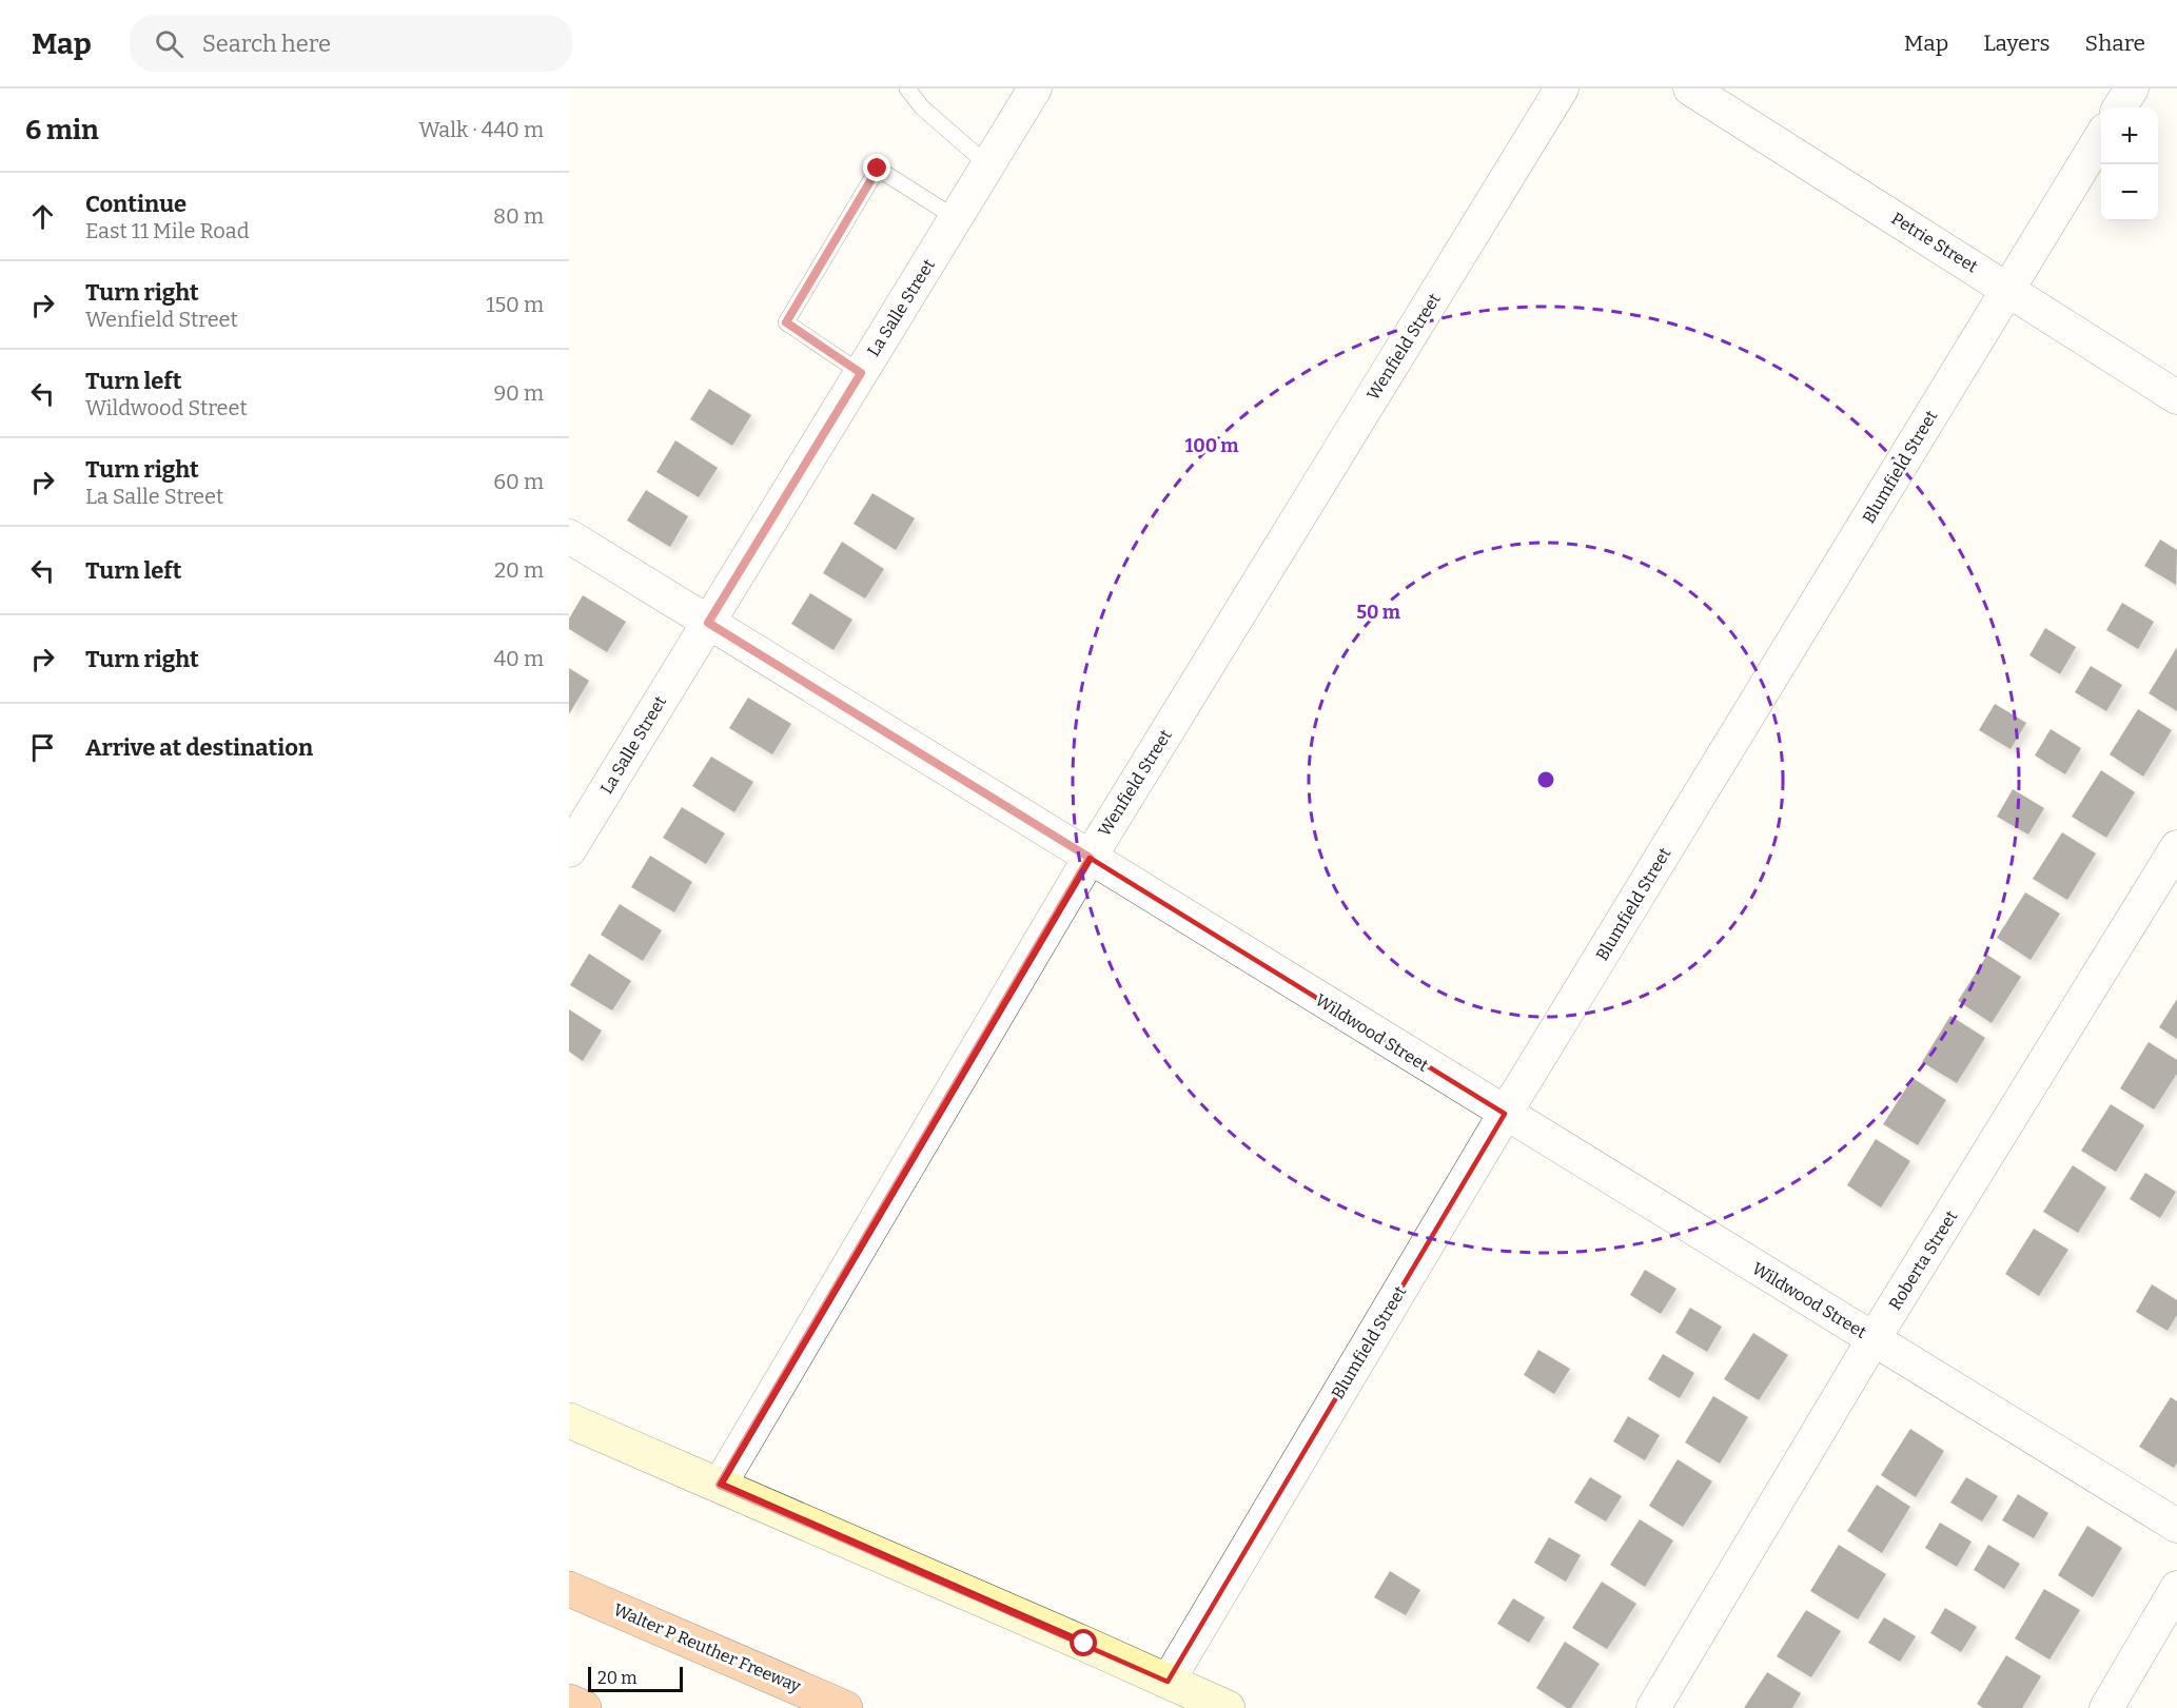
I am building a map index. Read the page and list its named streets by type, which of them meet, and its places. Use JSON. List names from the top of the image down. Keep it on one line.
{"streets":{"highway":["Walter P Reuther Freeway"],"street":["Petrie Street","La Salle Street","Wenfield Street","Blumfield Street","Wildwood Street","Roberta Street"]},"crossings":[["Petrie Street","Blumfield Street"],["La Salle Street","Wildwood Street"],["Wenfield Street","Wildwood Street"],["Blumfield Street","Wildwood Street"],["Wildwood Street","Roberta Street"]],"scale_bar":"20 m","page":{"header":"Map","search":"Search here","nav":["Map","Layers","Share"],"heading":["6 min","Walk · 440 m"],"map_buttons":["+","−"],"list":[["Continue","East 11 Mile Road","80 m"],["Turn right","Wenfield Street","150 m"],["Turn left","Wildwood Street","90 m"],["Turn right","La Salle Street","60 m"],["Turn left","20 m"],["Turn right","40 m"],"Arrive at destination"],"scale":"20 m"},"rings":["100 m","50 m"]}
